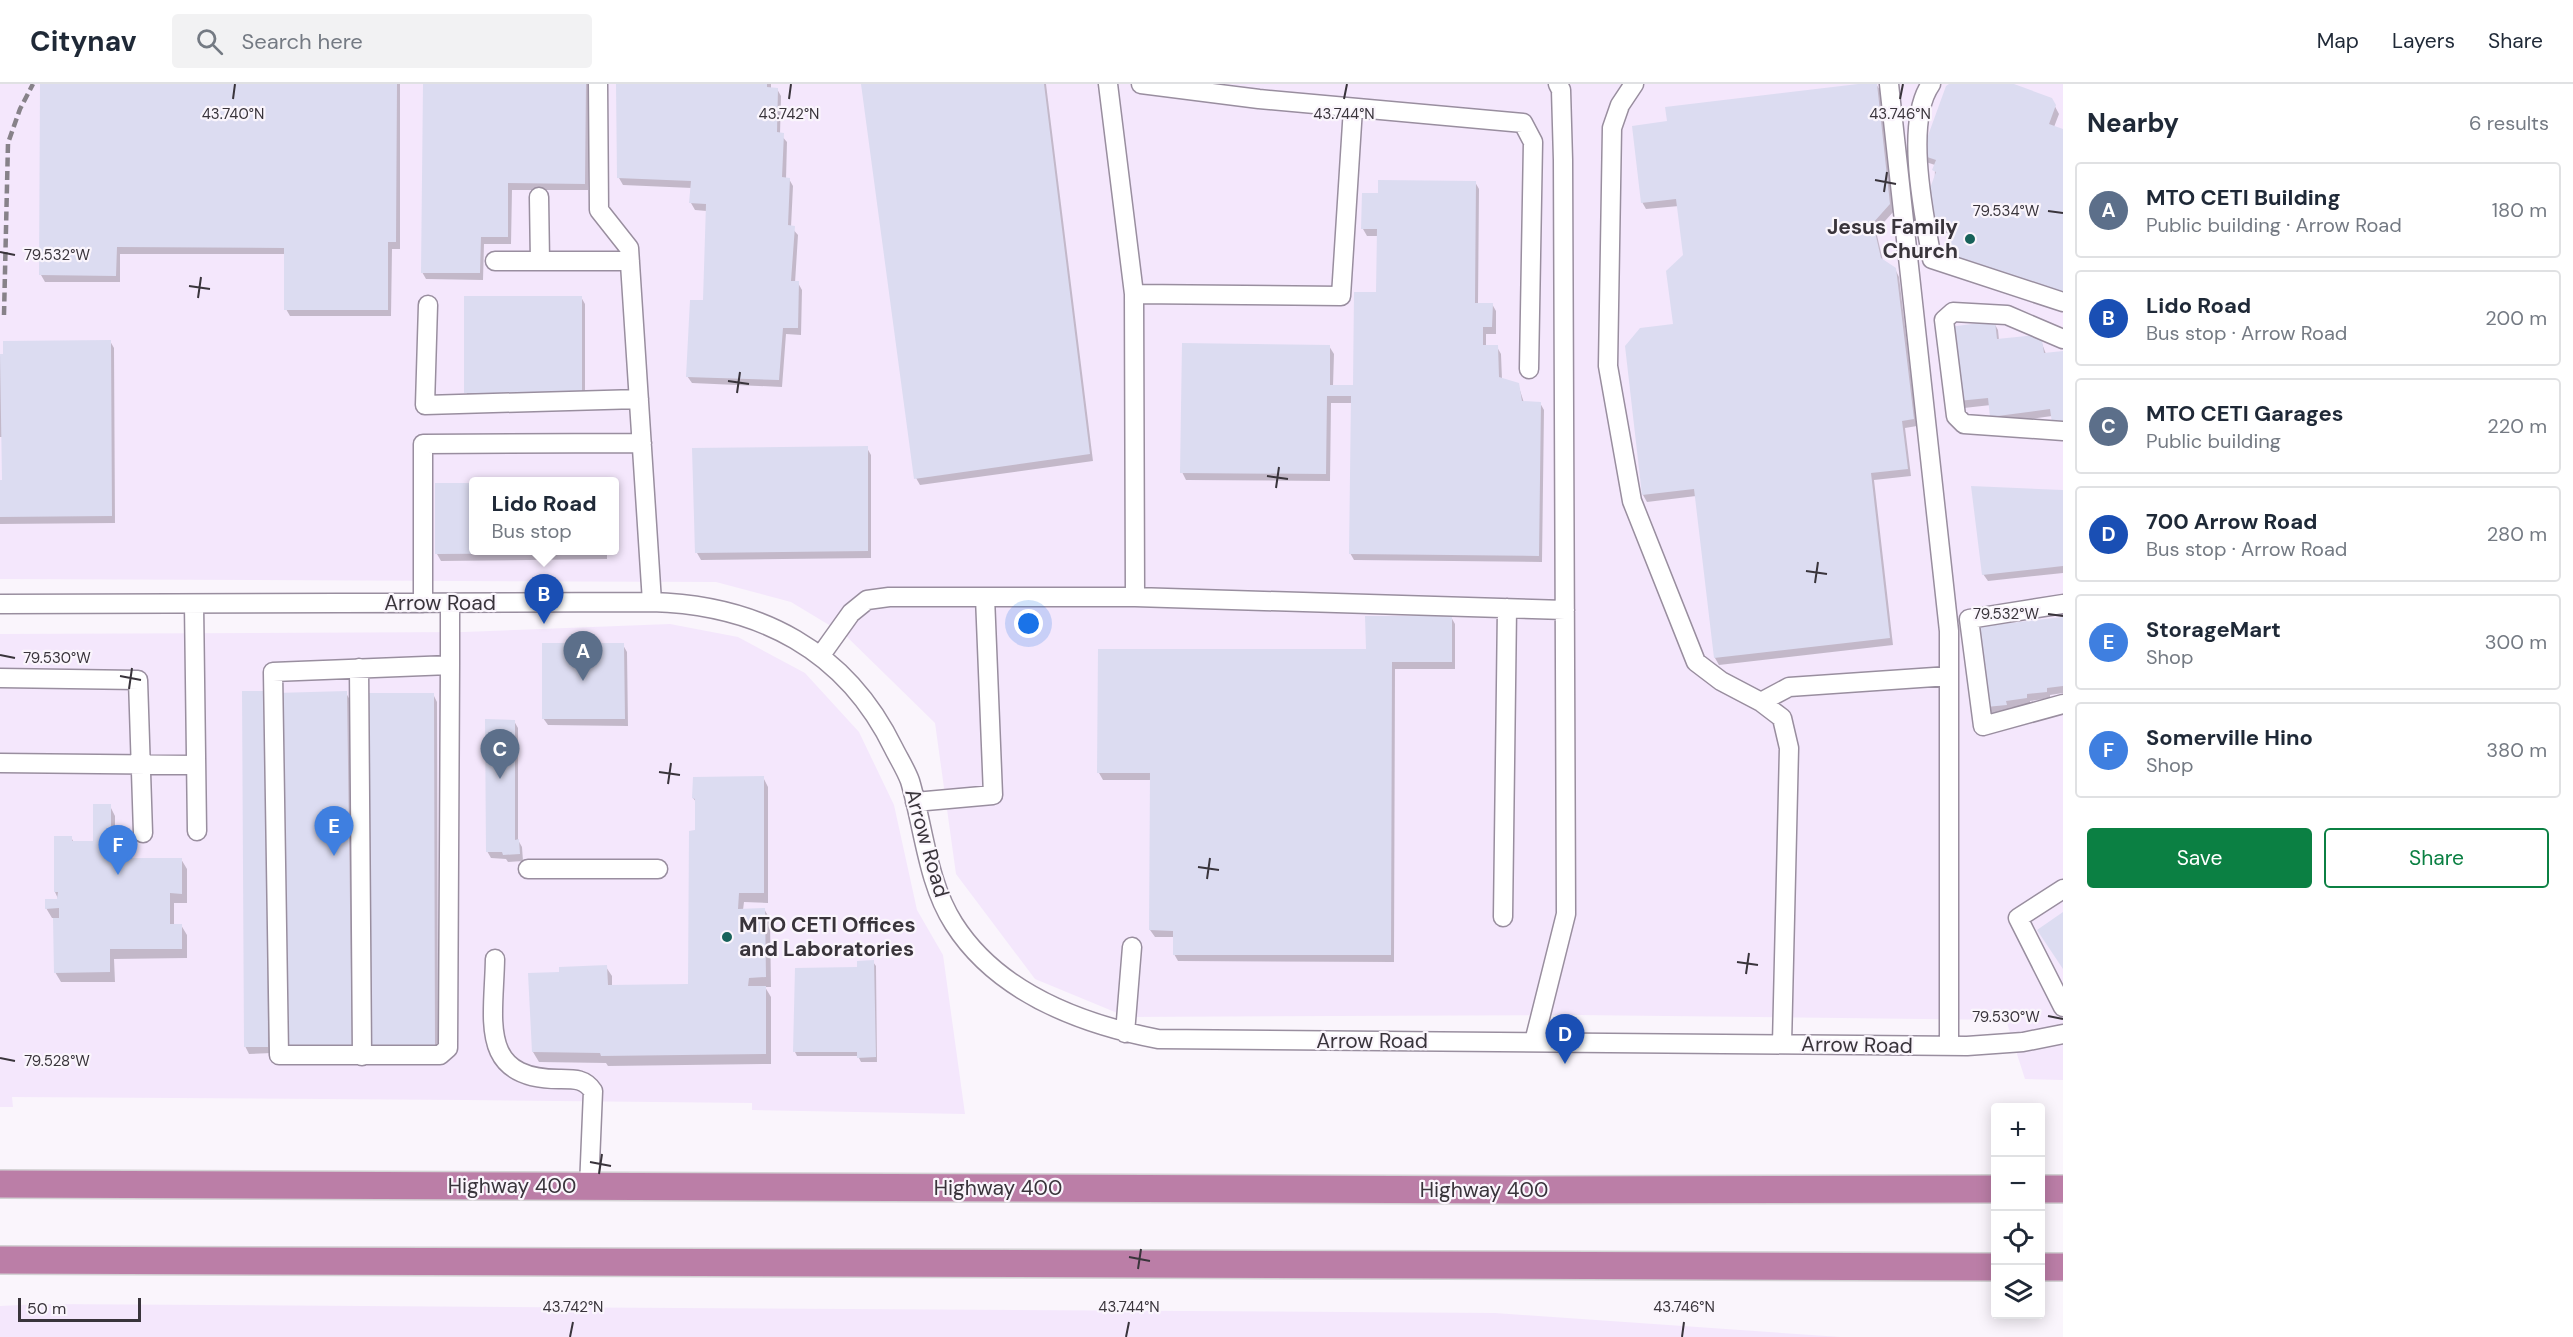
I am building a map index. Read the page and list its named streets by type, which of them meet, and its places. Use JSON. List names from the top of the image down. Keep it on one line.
{"streets":{"highway":["Highway 400"],"street":["Arrow Road"]},"places":["Jesus Family Church","MTO CETI Offices and Laboratories"],"scale_bar":"50 m","page":{"header":"Citynav","search":"Search here","nav":["Map","Layers","Share"],"heading":["Nearby","6 results"],"list":[{"mark":"A","name":"MTO CETI Building","note":"Public building · Arrow Road","value":"180 m"},{"mark":"B","name":"Lido Road","note":"Bus stop · Arrow Road","value":"200 m"},{"mark":"C","name":"MTO CETI Garages","note":"Public building","value":"220 m"},{"mark":"D","name":"700 Arrow Road","note":"Bus stop · Arrow Road","value":"280 m"},{"mark":"E","name":"StorageMart","note":"Shop","value":"300 m"},{"mark":"F","name":"Somerville Hino","note":"Shop","value":"380 m"}],"popup":["Lido Road","Bus stop"],"pins":["B","A","C","E","F","D"],"buttons":["Save","Share"],"map_buttons":["+","−"],"scale":"50 m"},"coordinates":["43.740°N","43.742°N","43.744°N","43.746°N","79.534°W","79.532°W","79.530°W","79.528°W"]}
